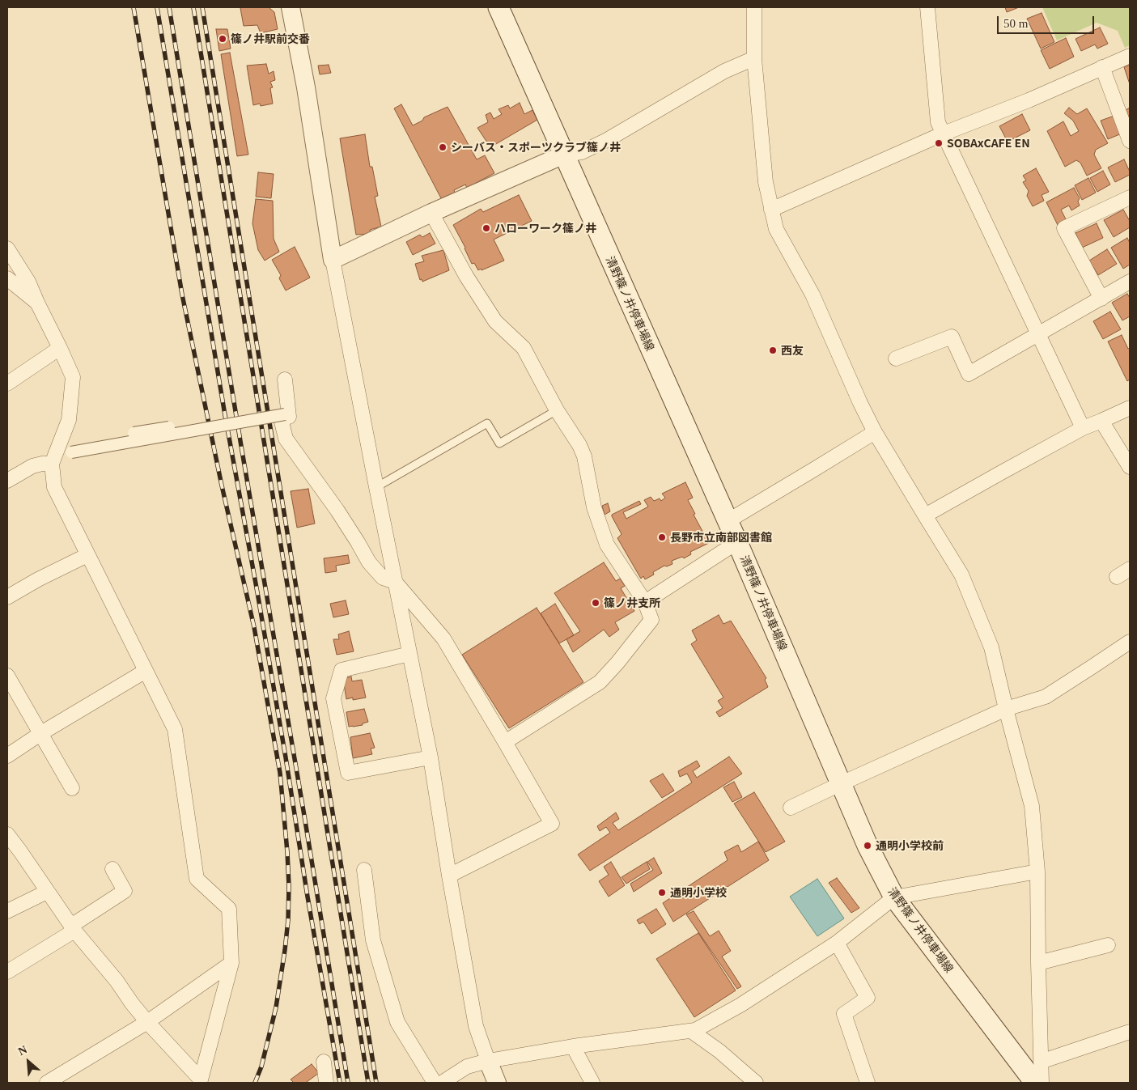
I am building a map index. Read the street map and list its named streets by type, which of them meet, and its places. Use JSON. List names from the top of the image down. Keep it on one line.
{"streets":{"main road":["清野篠ノ井停車場線"]},"places":["篠ノ井駅前交番","SOBAxCAFE EN","シーバス・スポーツクラブ篠ノ井","ハローワーク篠ノ井","西友","長野市立南部図書館","篠ノ井支所","通明小学校前","通明小学校"],"scale_bar":"50 m","north":"top left"}
